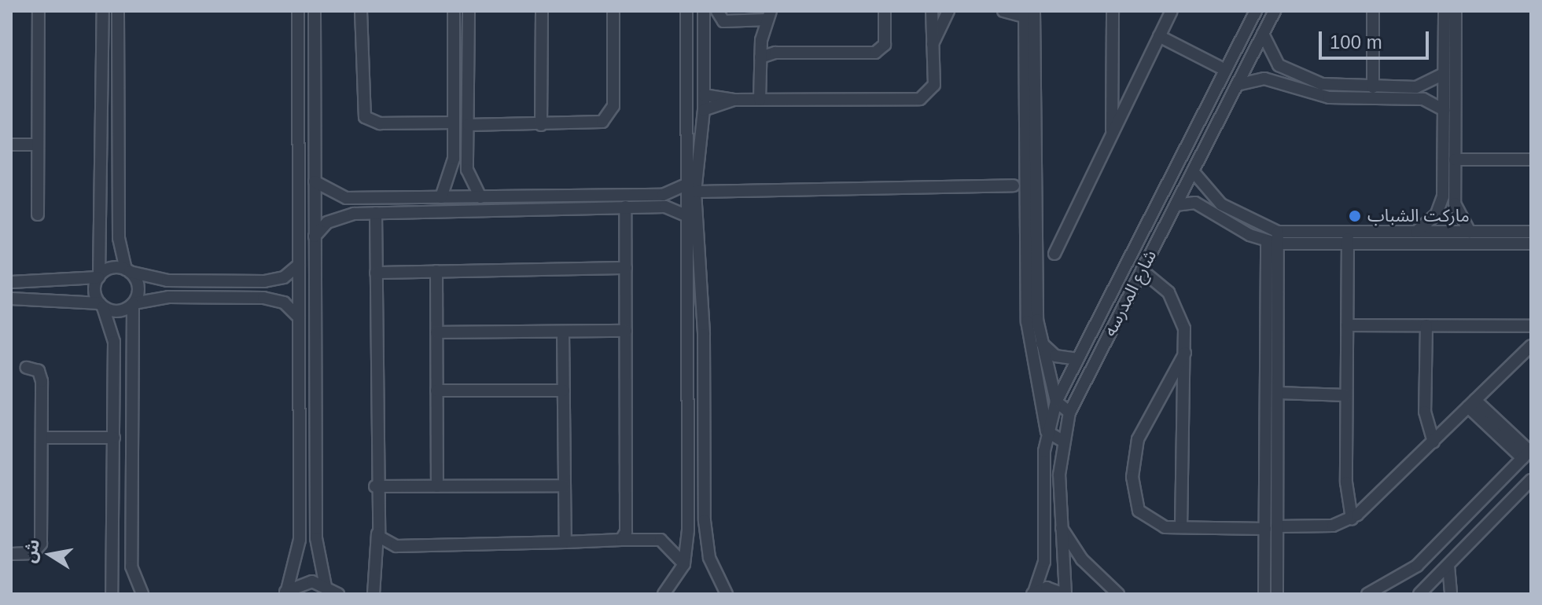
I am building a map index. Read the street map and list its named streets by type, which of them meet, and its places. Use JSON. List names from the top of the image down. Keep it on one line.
{"streets":{"street":["شارع المدرسه"]},"places":["ماركت الشباب"],"scale_bar":"100 m","north":"left"}
